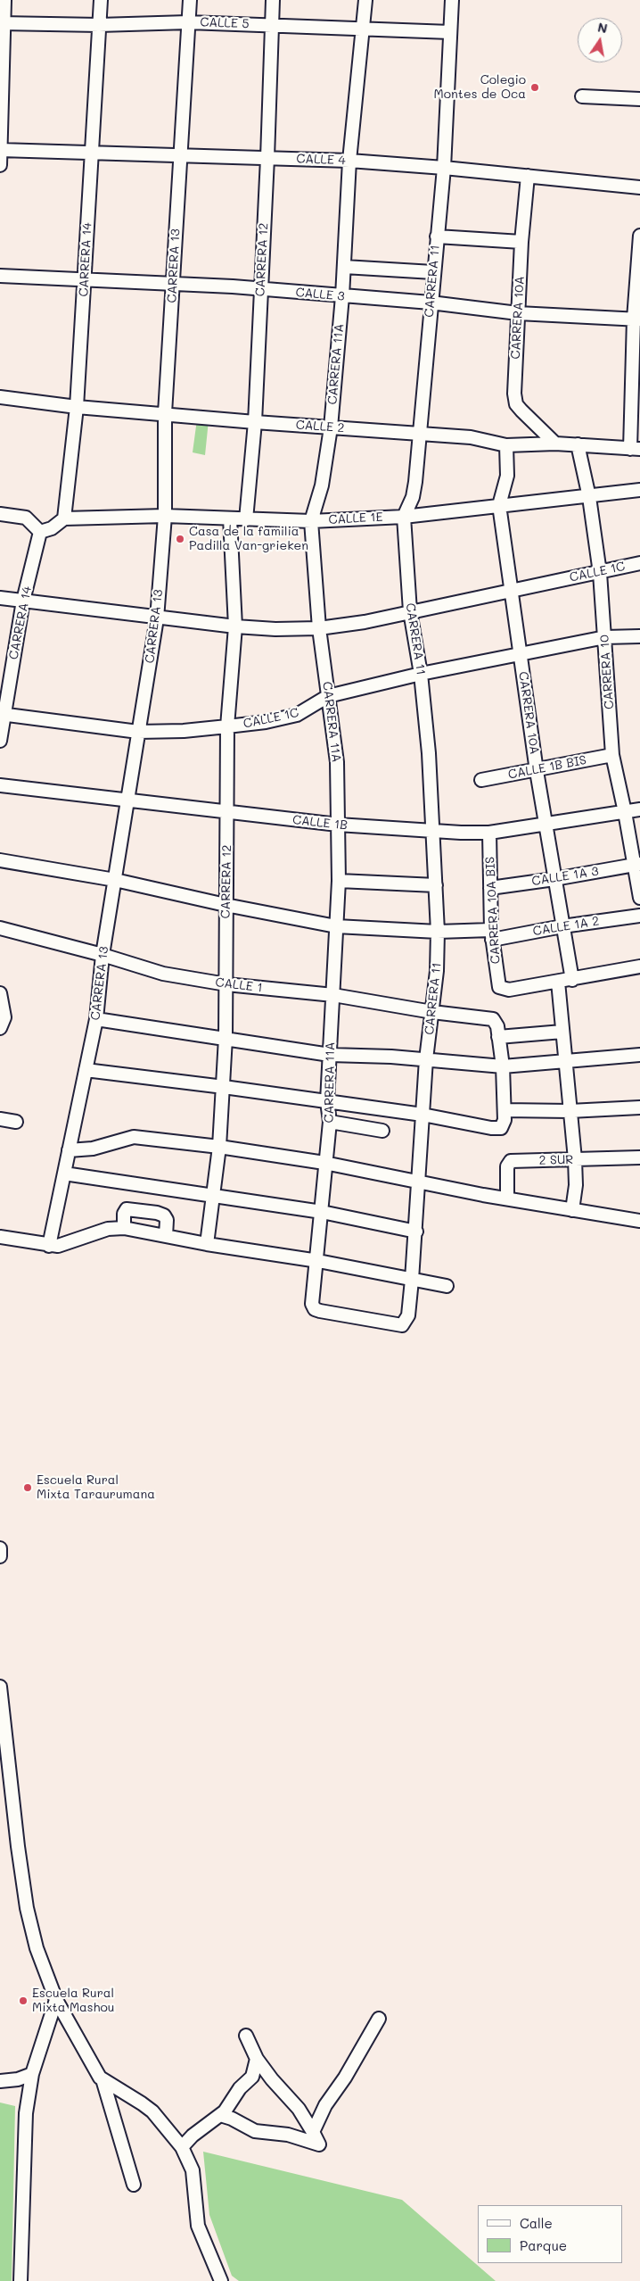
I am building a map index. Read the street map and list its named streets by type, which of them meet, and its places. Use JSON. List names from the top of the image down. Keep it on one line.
{"streets":{"street":["CALLE 5","CALLE 4","CARRERA 14","CARRERA 12","CARRERA 13","CARRERA 11","CALLE 3","CARRERA 10A","CARRERA 11A","CALLE 2","CALLE 1E","CALLE 1C","CARRERA 10","CALLE 1B BIS","CALLE 1B","CALLE 1A 3","CARRERA 10A BIS","CALLE 1A 2","CALLE 1","2 SUR"]},"crossings":[["CALLE 5","CARRERA 14"],["CALLE 5","CARRERA 12"],["CALLE 5","CARRERA 13"],["CALLE 5","CARRERA 11"],["CALLE 5","CARRERA 11A"],["CALLE 4","CARRERA 14"],["CALLE 4","CARRERA 12"],["CALLE 4","CARRERA 13"],["CALLE 4","CARRERA 11"],["CALLE 4","CARRERA 10A"],["CALLE 4","CARRERA 11A"],["CARRERA 14","CALLE 3"],["CARRERA 14","CALLE 2"],["CARRERA 14","CALLE 1E"],["CARRERA 14","CALLE 1C"],["CARRERA 12","CALLE 3"],["CARRERA 12","CALLE 2"],["CARRERA 12","CALLE 1E"],["CARRERA 12","CALLE 1C"],["CARRERA 12","CALLE 1B"],["CARRERA 12","CALLE 1A 2"],["CARRERA 12","CALLE 1"],["CARRERA 13","CALLE 3"],["CARRERA 13","CALLE 2"],["CARRERA 13","CALLE 1E"],["CARRERA 13","CALLE 1C"],["CARRERA 13","CALLE 1B"],["CARRERA 13","CALLE 1A 2"],["CARRERA 13","CALLE 1"],["CARRERA 11","CALLE 3"],["CARRERA 11","CARRERA 11A"],["CARRERA 11","CALLE 2"],["CARRERA 11","CALLE 1E"],["CARRERA 11","CALLE 1C"],["CARRERA 11","CALLE 1B"],["CARRERA 11","CALLE 1A 2"],["CARRERA 11","CALLE 1"],["CALLE 3","CARRERA 10A"],["CALLE 3","CARRERA 11A"],["CARRERA 10A","CALLE 2"],["CARRERA 10A","CALLE 1E"],["CARRERA 10A","CALLE 1C"],["CARRERA 10A","CALLE 1B BIS"],["CARRERA 10A","CALLE 1B"],["CARRERA 10A","CALLE 1A 3"],["CARRERA 10A","CALLE 1A 2"],["CARRERA 11A","CALLE 2"],["CARRERA 11A","CALLE 1E"],["CARRERA 11A","CALLE 1C"],["CARRERA 11A","CALLE 1B"],["CARRERA 11A","CALLE 1A 2"],["CARRERA 11A","CALLE 1"],["CALLE 2","CARRERA 10"],["CALLE 1E","CARRERA 10"],["CALLE 1C","CARRERA 10"],["CARRERA 10","CALLE 1B BIS"],["CARRERA 10","CALLE 1B"],["CARRERA 10","CALLE 1A 3"],["CALLE 1B","CARRERA 10A BIS"],["CALLE 1A 3","CARRERA 10A BIS"],["CARRERA 10A BIS","CALLE 1A 2"]],"places":["Colegio Montes de Oca","Casa de la familia Padilla Van-grieken","Escuela Rural Mixta Taraurumana","Escuela Rural Mixta Mashou"],"legend":["Calle","Parque"],"north":"top"}
